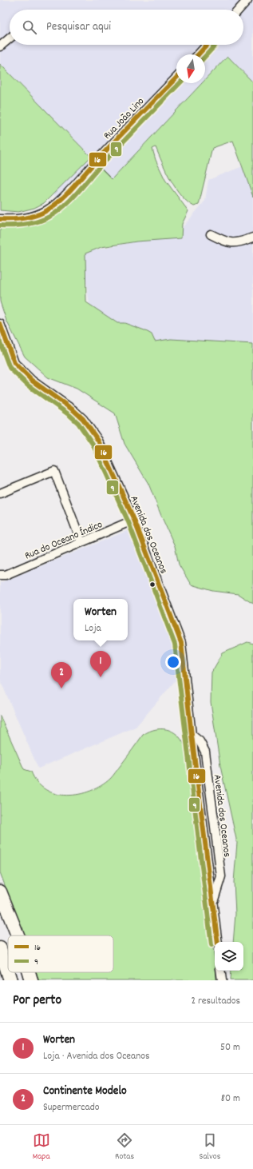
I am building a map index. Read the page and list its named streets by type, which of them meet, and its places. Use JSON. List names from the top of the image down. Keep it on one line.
{"streets":{"street":["Rua João Lino","Avenida dos Oceanos","Rua do Oceano Índico"]},"crossings":[["Avenida dos Oceanos","Rua do Oceano Índico"]],"lines":["transit line 16","transit line 9"],"legend":["16","9"],"north":"bottom","page":{"search":"Pesquisar aqui","popup":["Worten","Loja"],"pins":["1","2"],"heading":["Por perto","2 resultados"],"list":[{"mark":"1","name":"Worten","note":"Loja · Avenida dos Oceanos","value":"50 m"},{"mark":"2","name":"Continente Modelo","note":"Supermercado","value":"80 m"}],"nav":["Mapa","Rotas","Salvos"]}}
